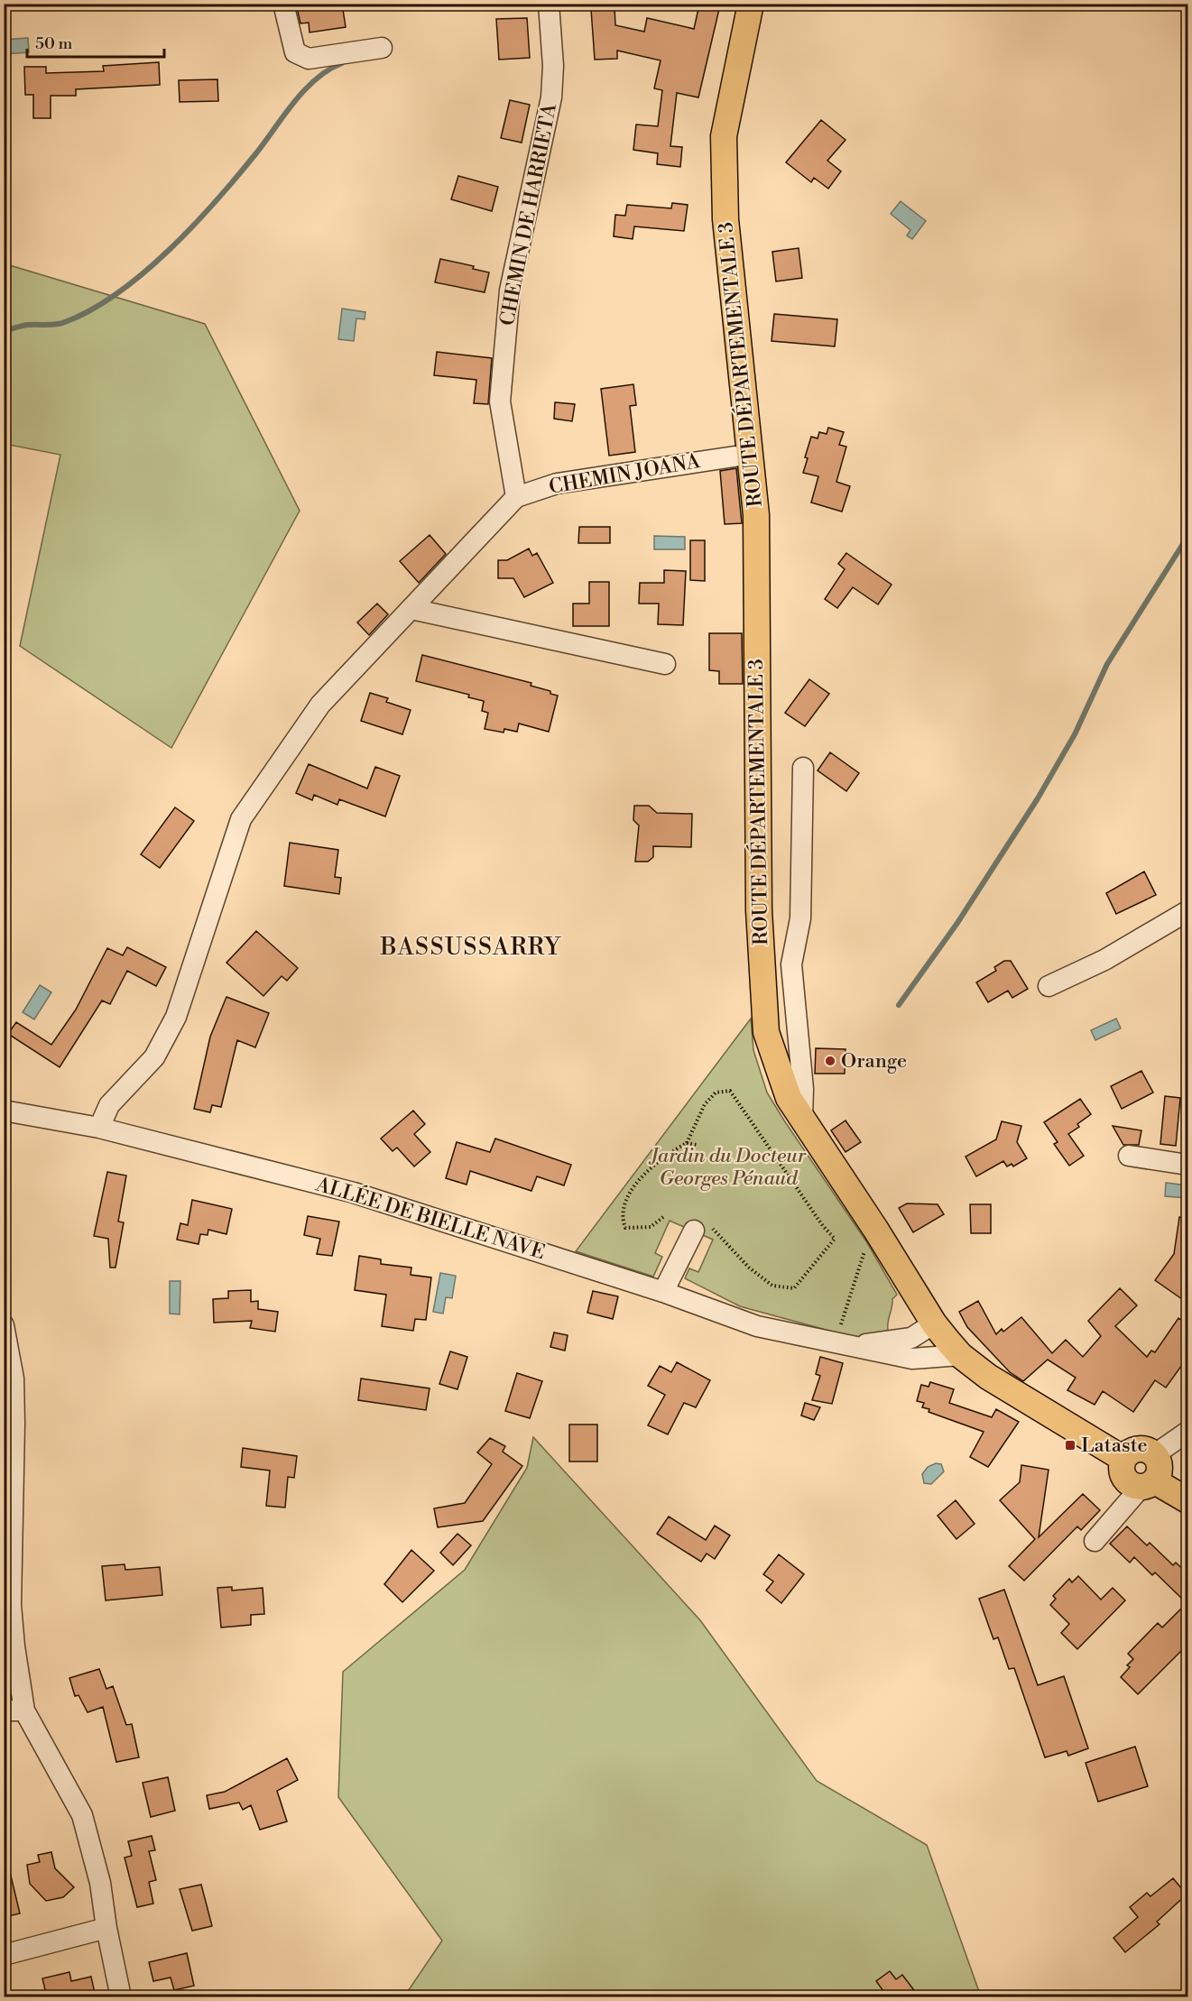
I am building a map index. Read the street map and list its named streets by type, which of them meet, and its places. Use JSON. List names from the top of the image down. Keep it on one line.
{"streets":{"main road":["ROUTE DÉPARTEMENTALE 3"],"street":["CHEMIN DE HARRIETA","CHEMIN JOANA","ALLÉE DE BIELLE NAVE"]},"crossings":[["CHEMIN DE HARRIETA","CHEMIN JOANA"],["ROUTE DÉPARTEMENTALE 3","ALLÉE DE BIELLE NAVE"]],"districts":["BASSUSSARRY"],"parks":["Jardin du Docteur Georges Pénaud"],"places":{"other":["Orange"],"transit":["Lataste"]},"scale_bar":"50 m"}
